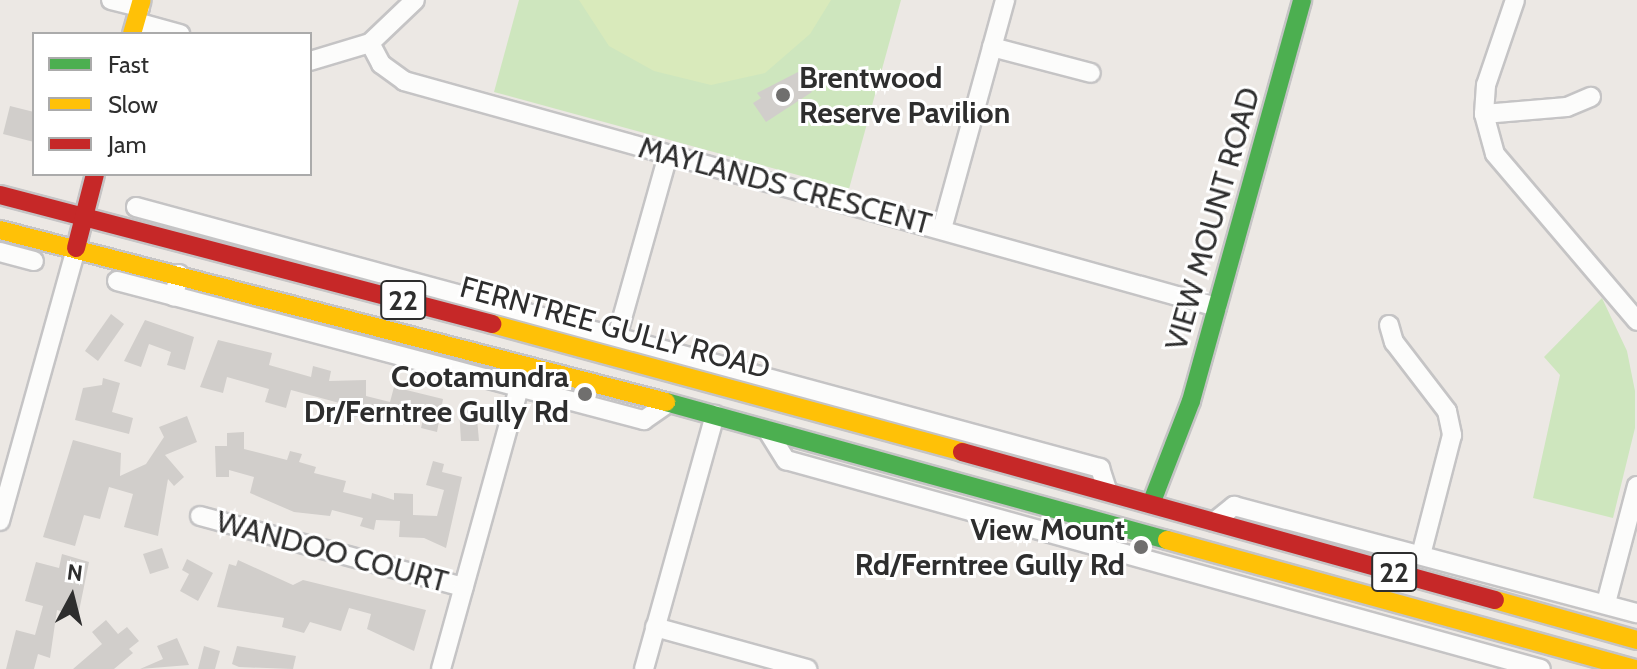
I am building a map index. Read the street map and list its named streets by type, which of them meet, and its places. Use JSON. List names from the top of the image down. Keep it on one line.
{"streets":{"main road":["VIEW MOUNT ROAD","22","FERNTREE GULLY ROAD"],"street":["MAYLANDS CRESCENT","WANDOO COURT"]},"crossings":[["MAYLANDS CRESCENT","VIEW MOUNT ROAD"],["VIEW MOUNT ROAD","FERNTREE GULLY ROAD"]],"places":["Brentwood Reserve Pavilion","Cootamundra Dr/Ferntree Gully Rd","View Mount Rd/Ferntree Gully Rd"],"legend":["Fast","Slow","Jam"],"north":"top"}
